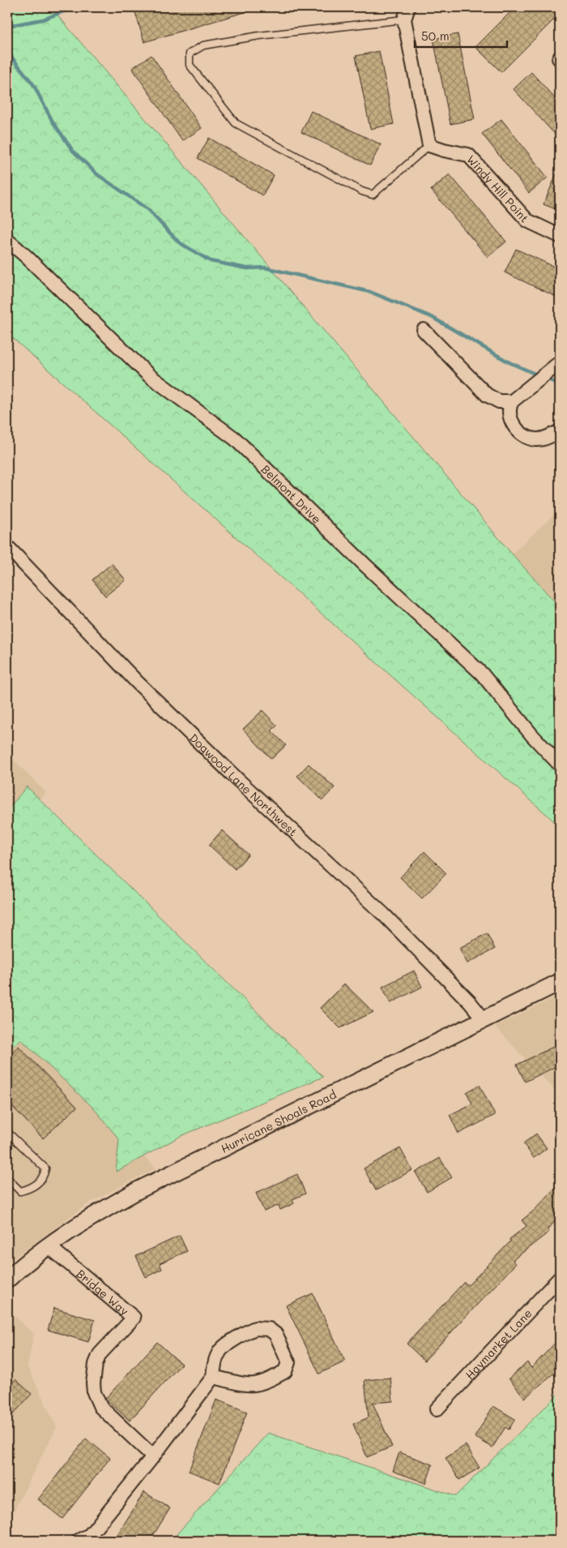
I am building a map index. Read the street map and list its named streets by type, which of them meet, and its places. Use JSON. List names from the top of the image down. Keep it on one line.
{"streets":{"street":["Windy Hill Point","Belmont Drive","Dogwood Lane Northwest","Hurricane Shoals Road","Bridge Way","Haymarket Lane"]},"crossings":[["Dogwood Lane Northwest","Hurricane Shoals Road"],["Hurricane Shoals Road","Bridge Way"]],"scale_bar":"50 m"}
